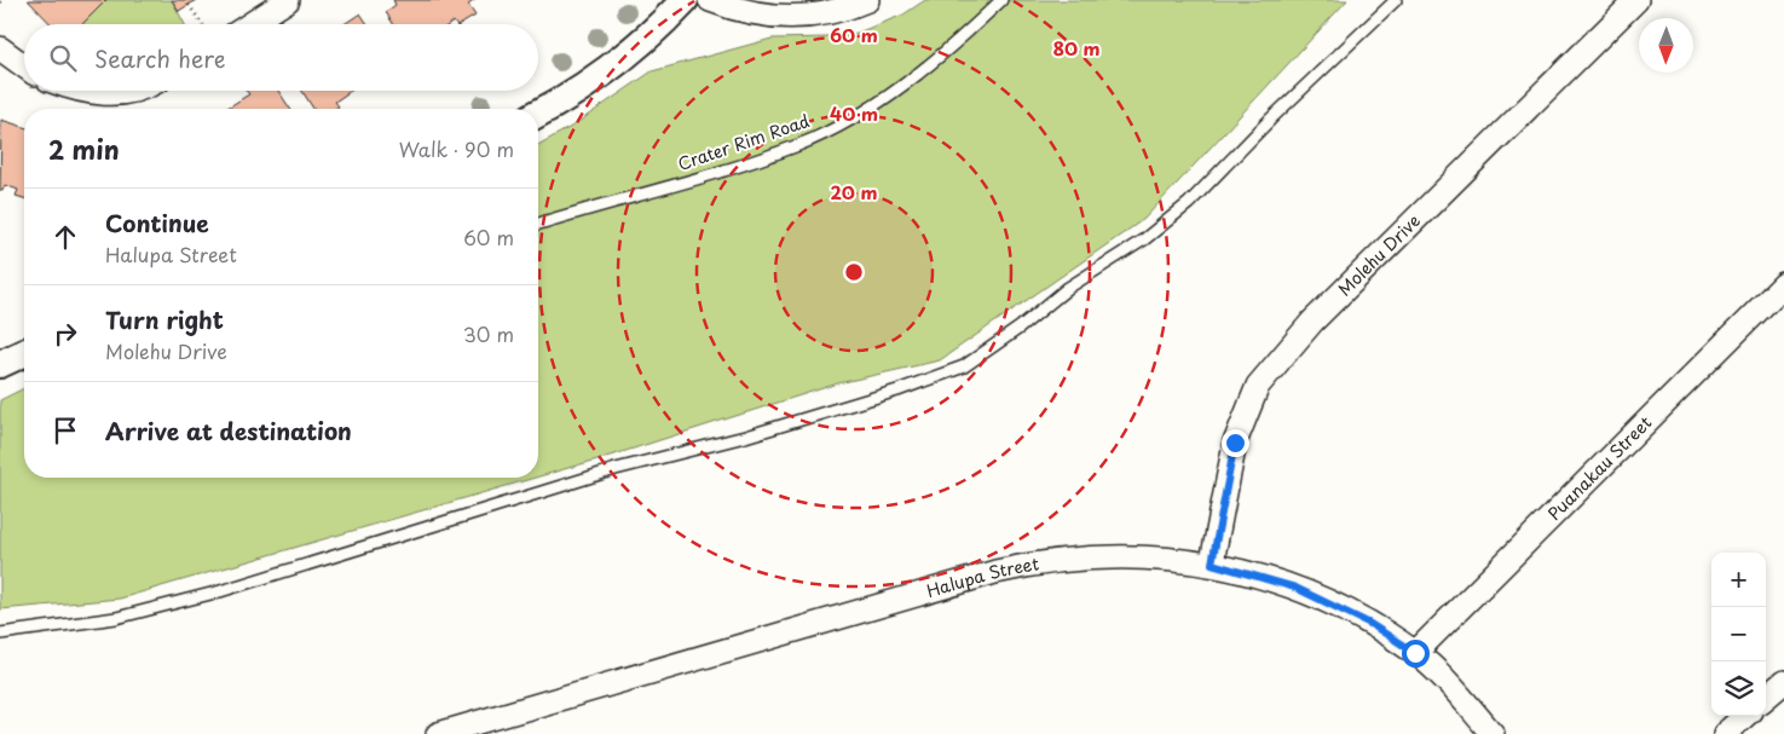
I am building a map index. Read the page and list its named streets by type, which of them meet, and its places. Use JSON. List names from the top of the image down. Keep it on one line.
{"streets":{"street":["Molehu Drive","Puanakau Street","Halupa Street"],"lane":["Crater Rim Road"]},"crossings":[["Molehu Drive","Halupa Street"],["Puanakau Street","Halupa Street"]],"north":"bottom","page":{"search":"Search here","heading":["2 min","Walk · 90 m"],"list":[["Continue","Halupa Street","60 m"],["Turn right","Molehu Drive","30 m"],"Arrive at destination"],"map_buttons":["+","−"]},"rings":["60 m","80 m","40 m","20 m"]}
